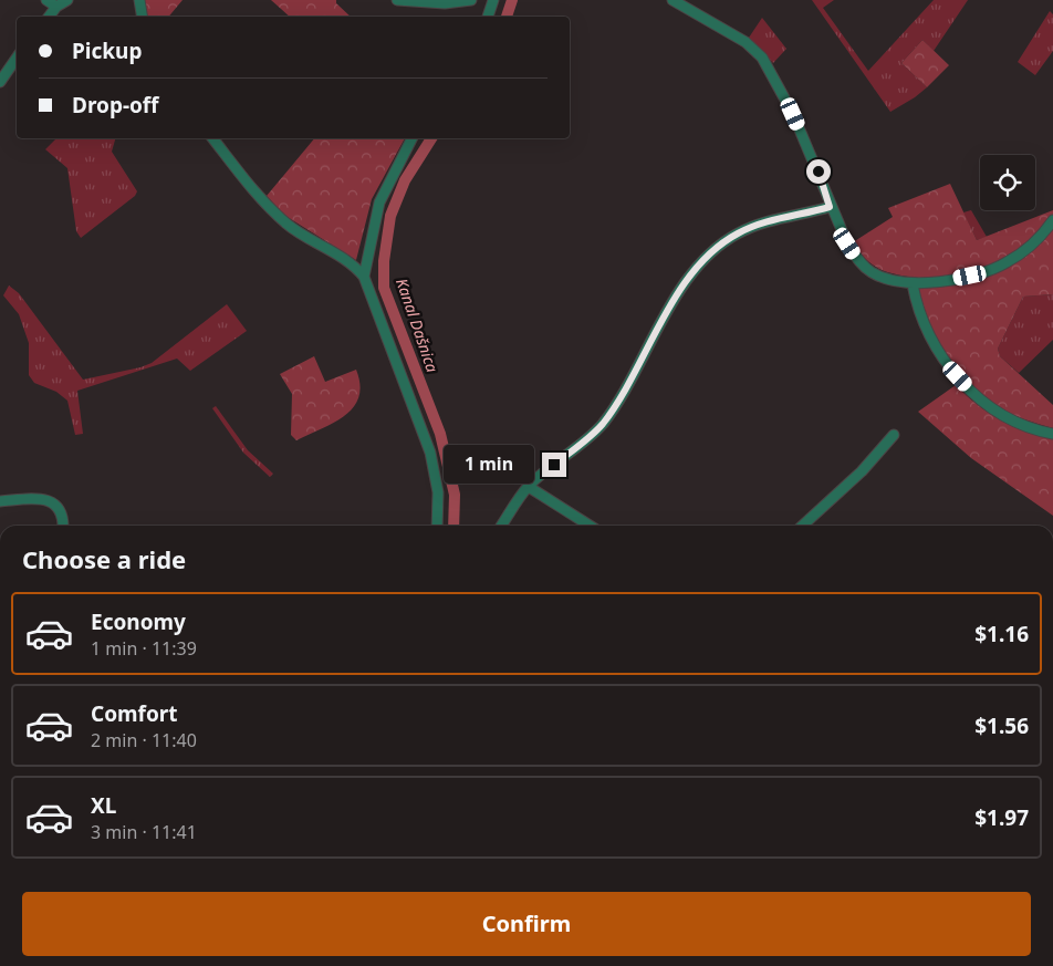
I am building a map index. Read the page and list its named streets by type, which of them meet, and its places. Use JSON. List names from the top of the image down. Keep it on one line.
{"water":["Kanal Dašnica"],"page":{"banner":["Pickup","Drop-off"],"bubble":"1 min","heading":"Choose a ride","list":[{"name":"Economy","note":"1 min · 11:39","value":"$1.16"},{"name":"Comfort","note":"2 min · 11:40","value":"$1.56"},{"name":"XL","note":"3 min · 11:41","value":"$1.97"}],"buttons":"Confirm"}}
